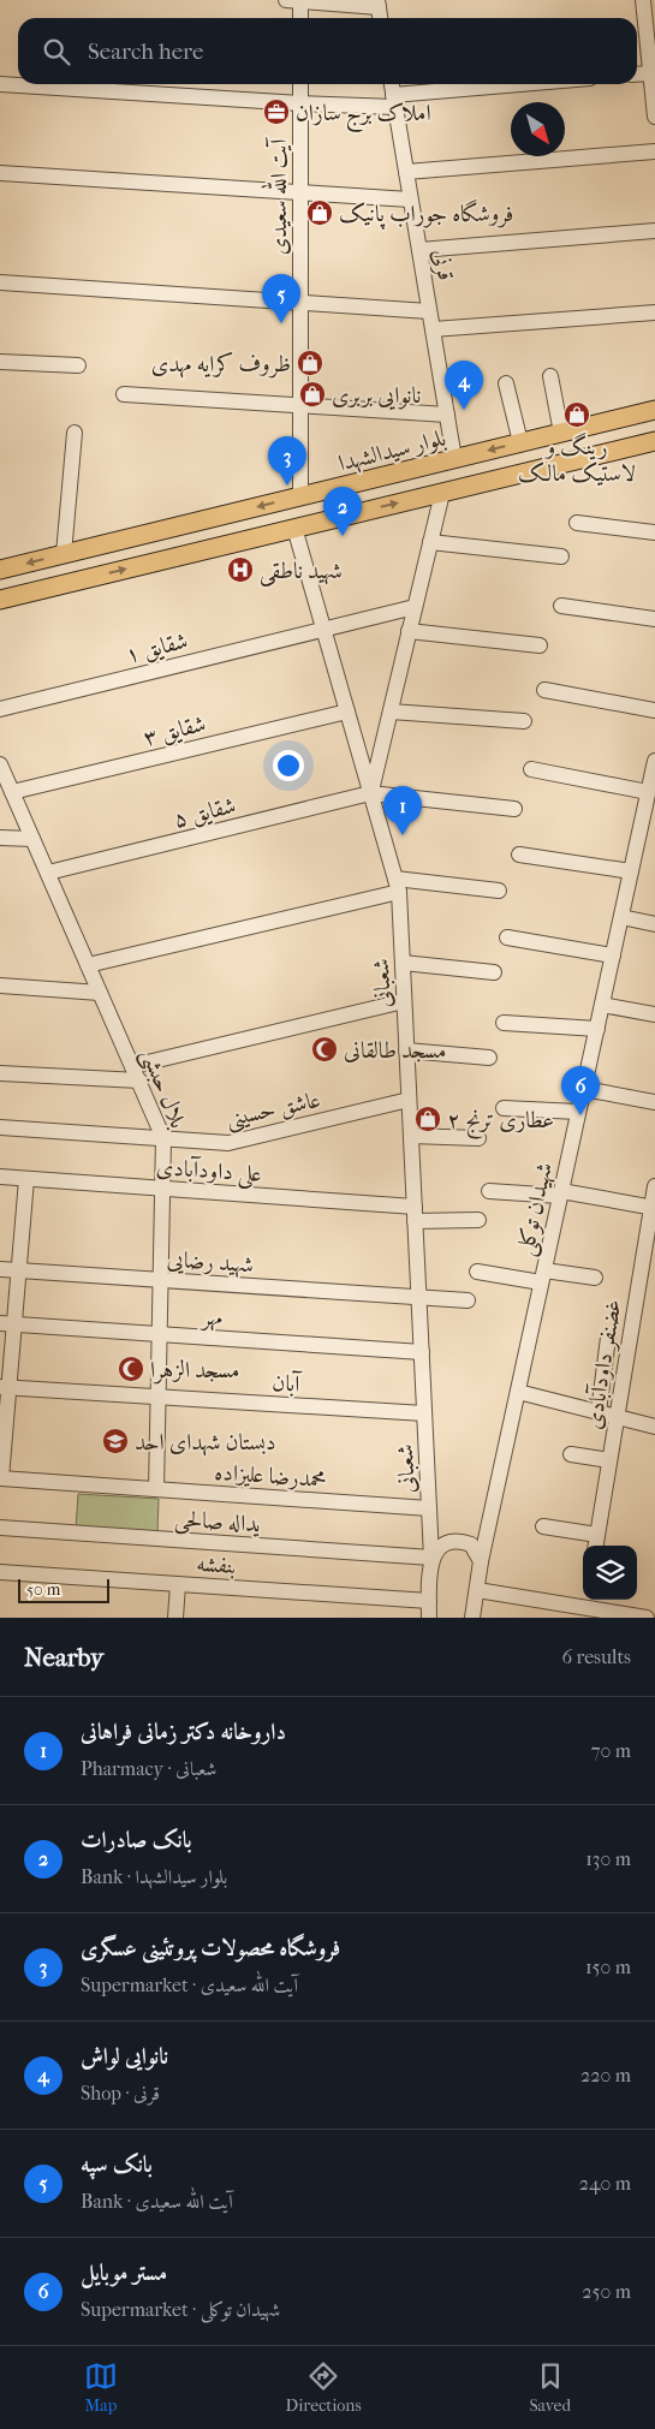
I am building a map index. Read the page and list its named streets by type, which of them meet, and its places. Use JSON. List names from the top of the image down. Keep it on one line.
{"streets":{"main road":["بلوار سیدالشهدا"],"street":["آیت الله سعیدی","قرنی","شقایق ۱","شقایق ۳","شقایق ۵","شعبانی","بلال حبشی","عاشق حسینی","علی داودآبادی","شهیدان توکلی","شهید رضایی","مهر","غضنفر داودآبادی","آبان","محمدرضا علیزاده","یداله صالحی","بنفشه"]},"crossings":[["آیت الله سعیدی","بلوار سیدالشهدا"],["قرنی","بلوار سیدالشهدا"],["شقایق ۱","شعبانی"],["شقایق ۳","شعبانی"],["شقایق ۳","بلال حبشی"],["شقایق ۵","شعبانی"],["شقایق ۵","بلال حبشی"],["شعبانی","عاشق حسینی"],["شعبانی","علی داودآبادی"],["شعبانی","شهید رضایی"],["شعبانی","مهر"],["شعبانی","آبان"],["شعبانی","محمدرضا علیزاده"],["شعبانی","یداله صالحی"],["شعبانی","بنفشه"],["بلال حبشی","عاشق حسینی"],["بلال حبشی","علی داودآبادی"],["بلال حبشی","شهید رضایی"],["بلال حبشی","مهر"],["بلال حبشی","آبان"],["بلال حبشی","محمدرضا علیزاده"]],"places":{"office":["املاک برج سازان"],"shop":["فروشگاه جوراب پانیک","ظروف کرایه مهدی","نانوایی بربری","رینگ و لاستیک مالک","عطاری ترنج ۲"],"hospital":["شهید ناطقی"],"mosque":["مسجد طالقانی","مسجد الزهرا"],"school or university":["دبستان شهدای احد"]},"scale_bar":"50 m","north":"bottom right","page":{"search":"Search here","pins":["5","4","3","2","1","6"],"scale":"50 m","heading":["Nearby","6 results"],"list":[{"mark":"1","name":"داروخانه دکتر زمانی فراهانی","note":"Pharmacy · شعبانی","value":"70 m"},{"mark":"2","name":"بانک صادرات","note":"Bank · بلوار سیدالشهدا","value":"130 m"},{"mark":"3","name":"فروشگاه محصولات پروتئینی عسگری","note":"Supermarket · آیت الله سعیدی","value":"150 m"},{"mark":"4","name":"نانوایی لواش","note":"Shop · قرنی","value":"220 m"},{"mark":"5","name":"بانک سپه","note":"Bank · آیت الله سعیدی","value":"240 m"},{"mark":"6","name":"مستر موبایل","note":"Supermarket · شهیدان توکلی","value":"250 m"}],"nav":["Map","Directions","Saved"]}}
